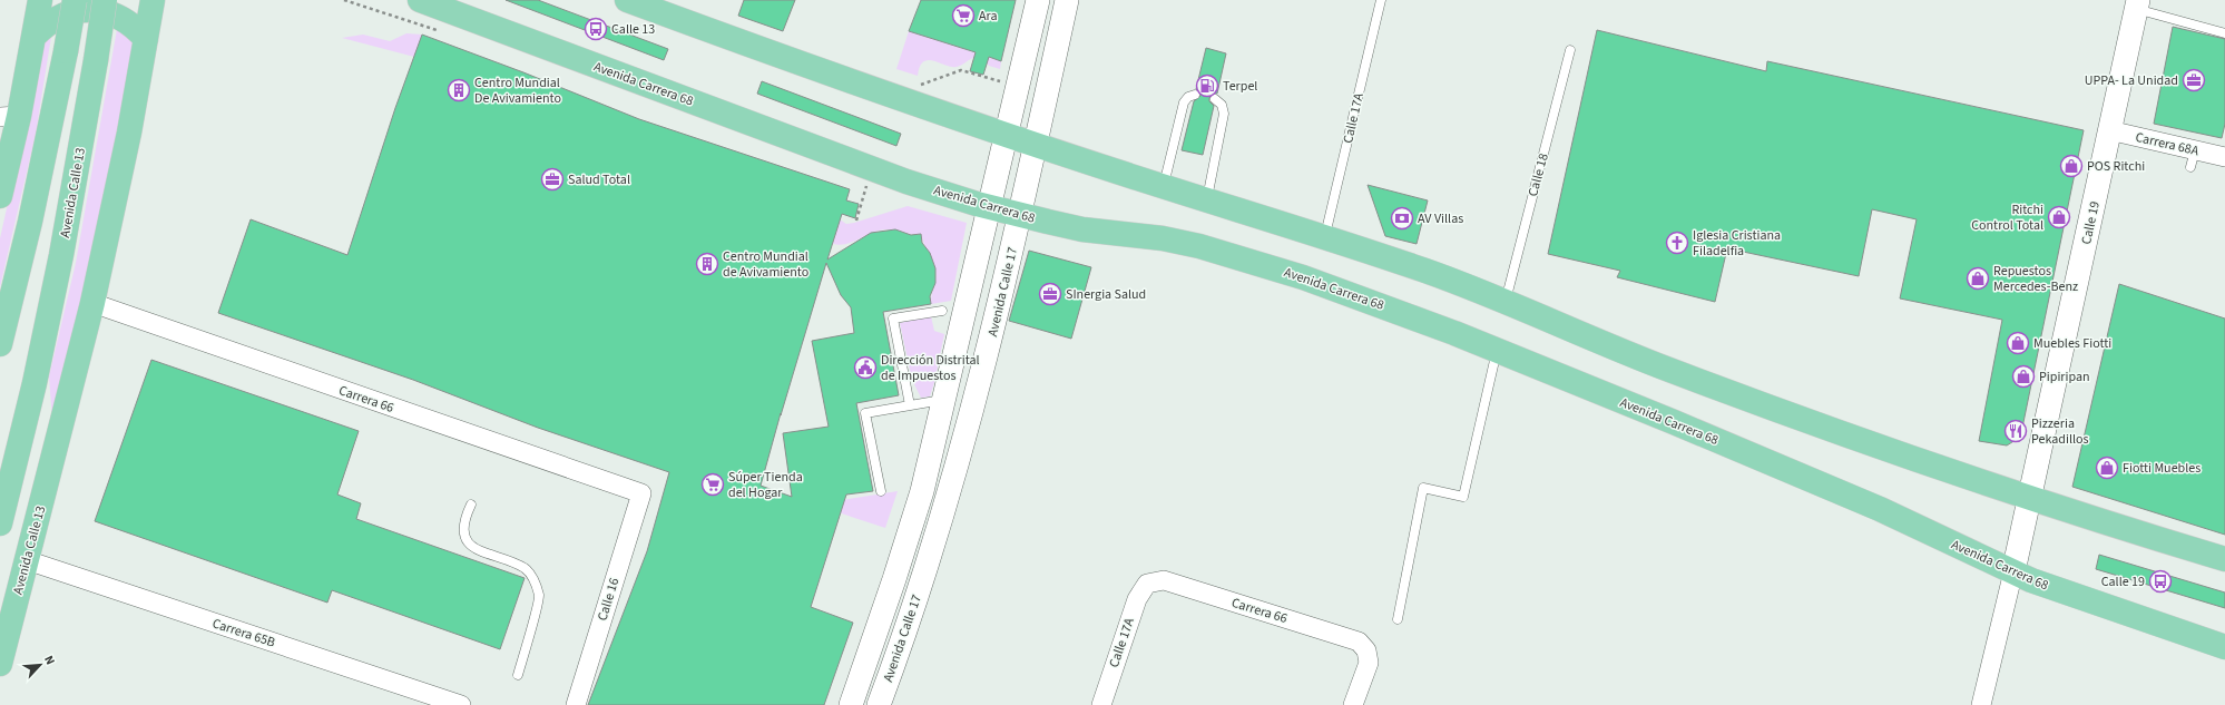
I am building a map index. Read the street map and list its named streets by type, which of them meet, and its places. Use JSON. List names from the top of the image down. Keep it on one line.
{"streets":{"main road":["Avenida Carrera 68","Avenida Calle 13"],"street":["Calle 17A","Carrera 68A","Calle 19","Avenida Calle 17","Carrera 66","Calle 16","Carrera 65B"],"lane":["Calle 18"]},"crossings":[["Avenida Carrera 68","Calle 19"],["Avenida Carrera 68","Avenida Calle 17"],["Calle 17A","Carrera 66"],["Carrera 68A","Calle 19"],["Avenida Calle 13","Carrera 65B"],["Carrera 66","Calle 16"]],"places":{"supermarket":["Ara","Súper Tienda del Hogar"],"bus stop":["Calle 13","Calle 19"],"office":["UPPA- La Unidad","Salud Total","SInergia Salud"],"fuel station":["Terpel"],"building":["Centro Mundial De Avivamiento","Centro Mundial de Avivamiento"],"shop":["POS Ritchi","Ritchi Control Total","Repuestos Mercedes-Benz","Muebles Fiotti","Pipiripan","Fiotti Muebles"],"bank":["AV Villas"],"church":["Iglesia Cristiana Filadelfia"],"public building":["Dirección Distrital de Impuestos"],"restaurant":["Pizzeria Pekadillos"]},"north":"top right"}
